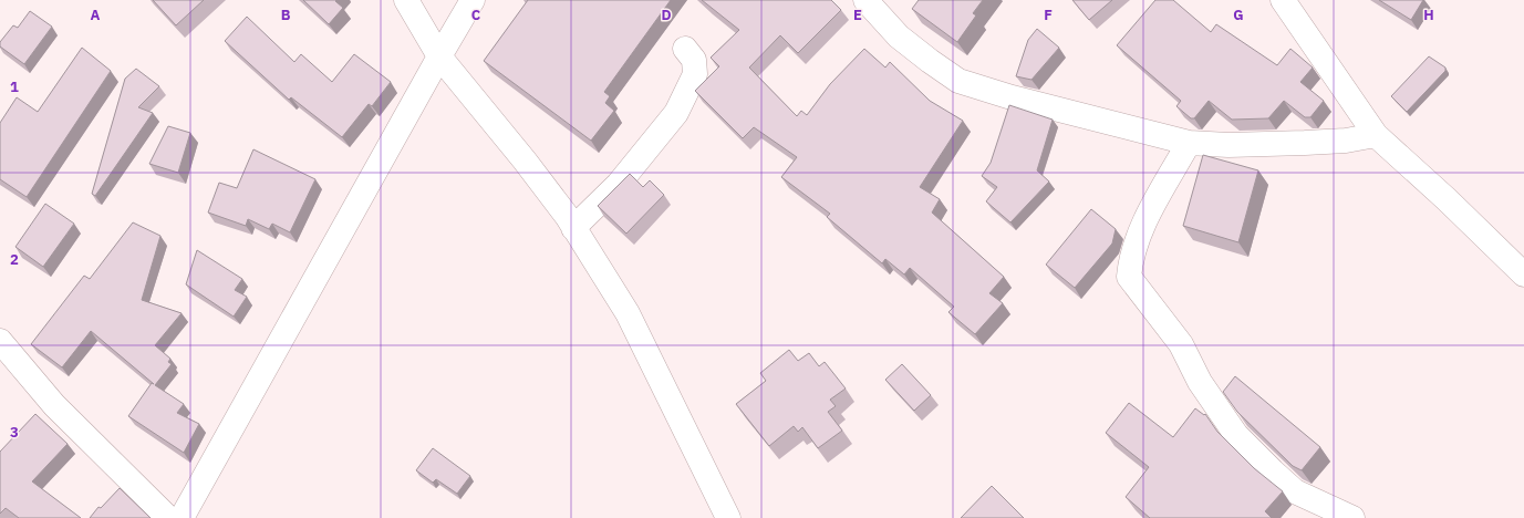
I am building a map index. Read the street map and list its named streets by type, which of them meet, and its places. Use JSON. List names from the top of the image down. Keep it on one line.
{"grid":{"columns":["A","B","C","D","E","F","G","H"],"rows":["1","2","3"]}}
